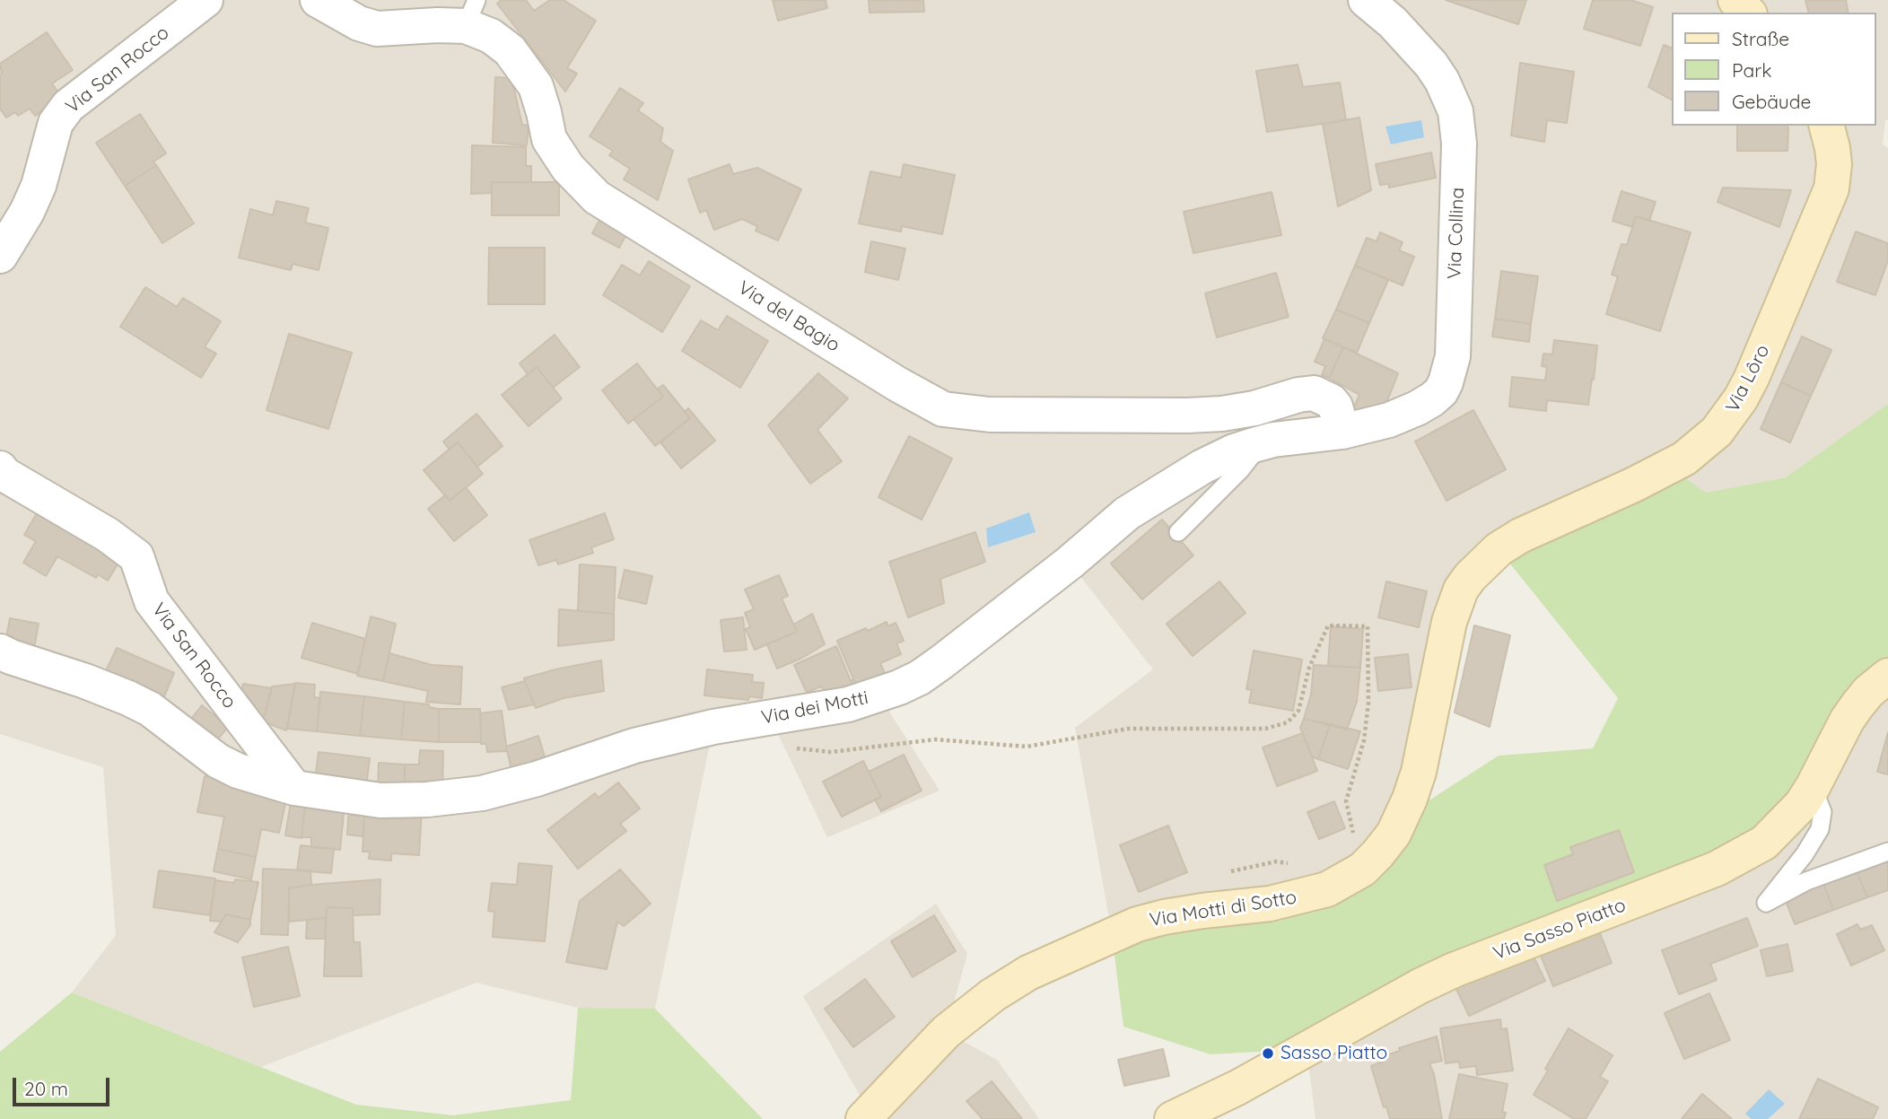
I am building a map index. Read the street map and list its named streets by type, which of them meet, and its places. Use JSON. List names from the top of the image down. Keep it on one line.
{"streets":{"street":["Via San Rocco","Via Collina","Via del Bagio","Via Lôro","Via dei Motti","Via Motti di Sotto","Via Sasso Piatto"]},"crossings":[["Via San Rocco","Via dei Motti"],["Via Collina","Via del Bagio"],["Via Collina","Via dei Motti"],["Via del Bagio","Via dei Motti"],["Via Lôro","Via Motti di Sotto"]],"places":["Sasso Piatto"],"legend":["Straße","Park","Gebäude"],"scale_bar":"20 m"}
